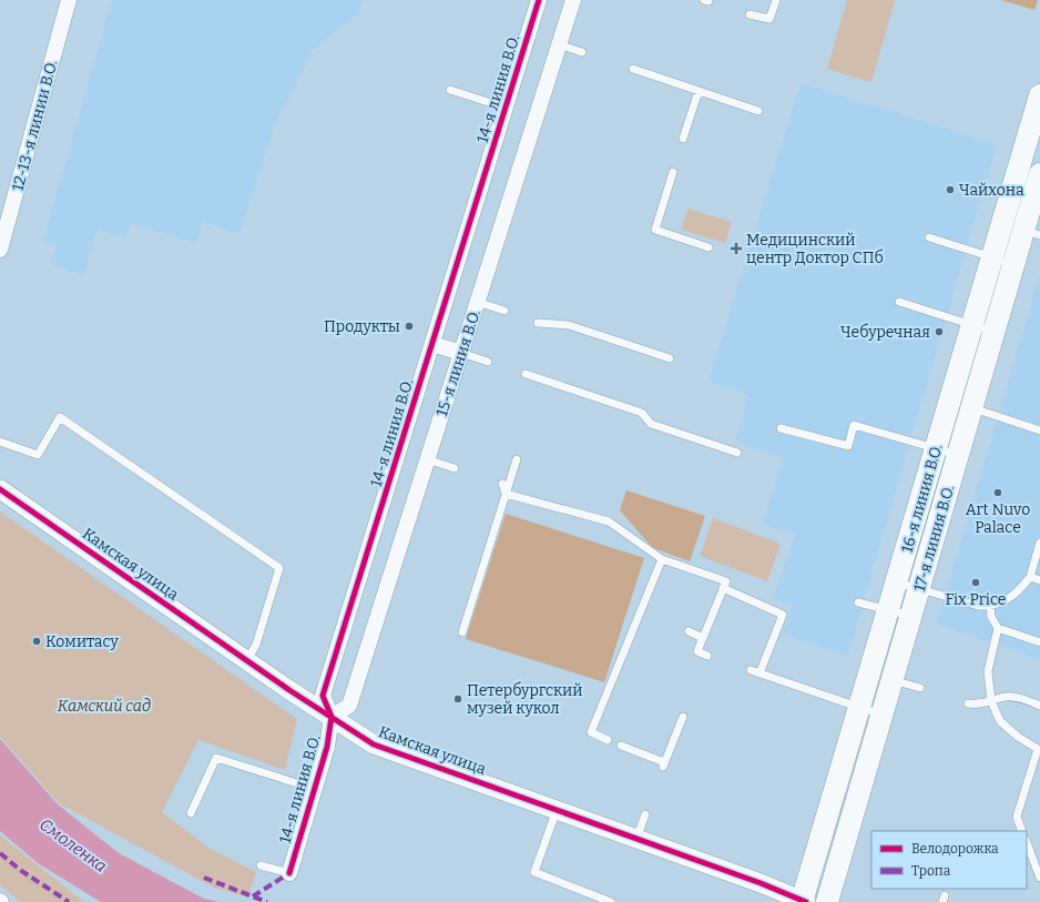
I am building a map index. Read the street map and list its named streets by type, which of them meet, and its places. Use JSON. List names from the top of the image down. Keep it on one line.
{"streets":{"main road":["16-я линия В.О.","17-я линия В.О."],"street":["14-я линия В.О.","12-13-я линии В.О.","15-я линия В.О.","Камская улица"]},"crossings":[["14-я линия В.О.","15-я линия В.О."],["14-я линия В.О.","Камская улица"],["15-я линия В.О.","Камская улица"],["16-я линия В.О.","17-я линия В.О."],["16-я линия В.О.","Камская улица"]],"water":["Смоленка"],"parks":["Камский сад"],"places":{"other":["Чайхона","Продукты","Чебуречная","Art Nuvo Palace","Fix Price","Комитасу","Петербургский музей кукол"],"health":["Медицинский центр Доктор СПб"]},"legend":["Велодорожка","Тропа"]}
